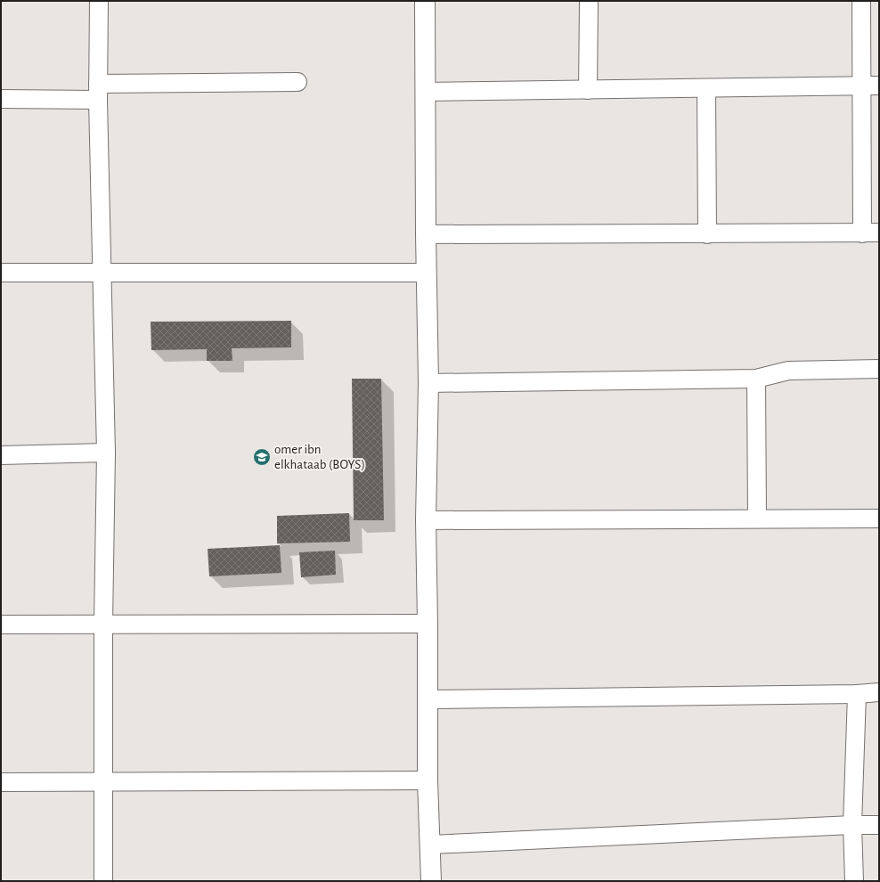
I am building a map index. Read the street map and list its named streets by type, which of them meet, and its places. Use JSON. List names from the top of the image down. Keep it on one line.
{"places":{"school or university":["omer ibn elkhataab (BOYS)"]}}
